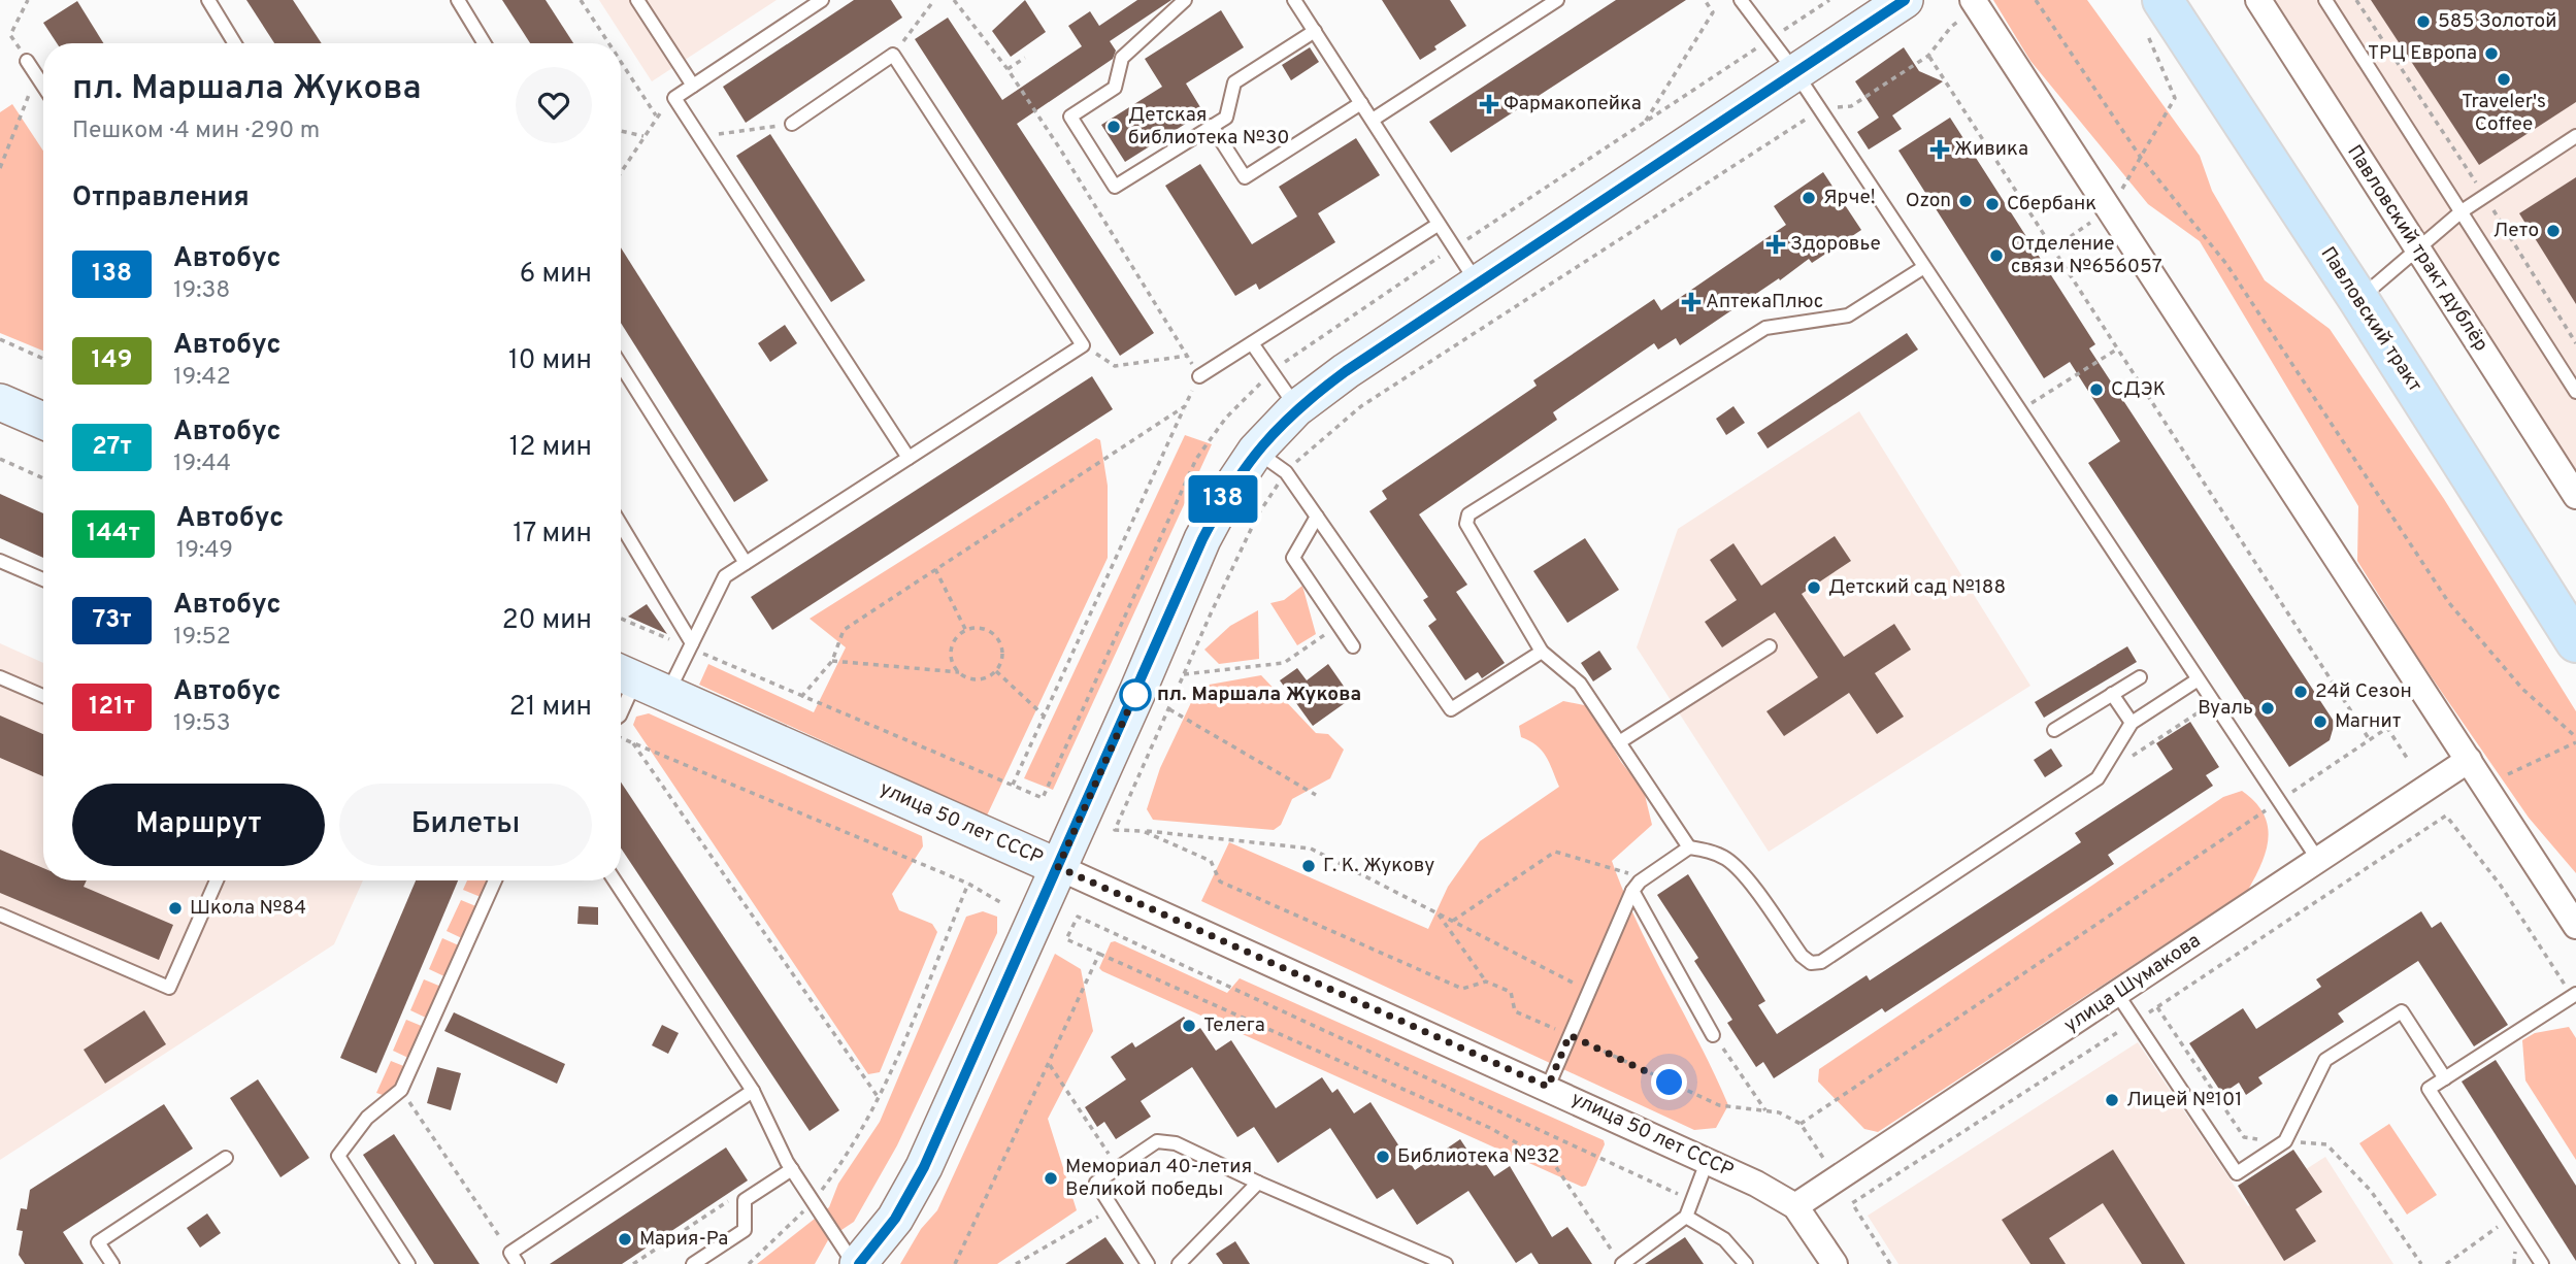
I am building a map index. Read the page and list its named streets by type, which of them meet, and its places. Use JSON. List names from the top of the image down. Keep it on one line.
{"streets":{"main road":["Павловский тракт"],"street":["Павловский тракт дублёр","улица 50 лет СССР","улица Шумакова"]},"crossings":[["улица 50 лет СССР","улица Шумакова"]],"places":{"other":["585 Золотой","ТРЦ Европа","Traveler's Coffee","Детская библиотека №30","Ярче!","Ozon","Сбербанк","Лето","Отделение связи №656057","СДЭК","Детский сад №188","24й Сезон","пл. Маршала Жукова","Вуаль","Магнит","Г. К. Жукову","Школа №84","Телега","Лицей №101","Библиотека №32","Мемориал 40-летия Великой победы","Мария-Ра"],"health":["Фармакопейка","Живика","Здоровье","АптекаПлюс"]},"lines":["bus line 138"],"page":{"on_map":"138","heading":[["пл. Маршала Жукова","Пешком · 4 мин · 290 m"],"Отправления"],"list":[{"mark":"138","name":"Автобус","note":"19:38","value":"6 мин"},{"mark":"149","name":"Автобус","note":"19:42","value":"10 мин"},{"mark":"27т","name":"Автобус","note":"19:44","value":"12 мин"},{"mark":"144т","name":"Автобус","note":"19:49","value":"17 мин"},{"mark":"73т","name":"Автобус","note":"19:52","value":"20 мин"},{"mark":"121т","name":"Автобус","note":"19:53","value":"21 мин"}],"buttons":["Маршрут","Билеты"]}}
